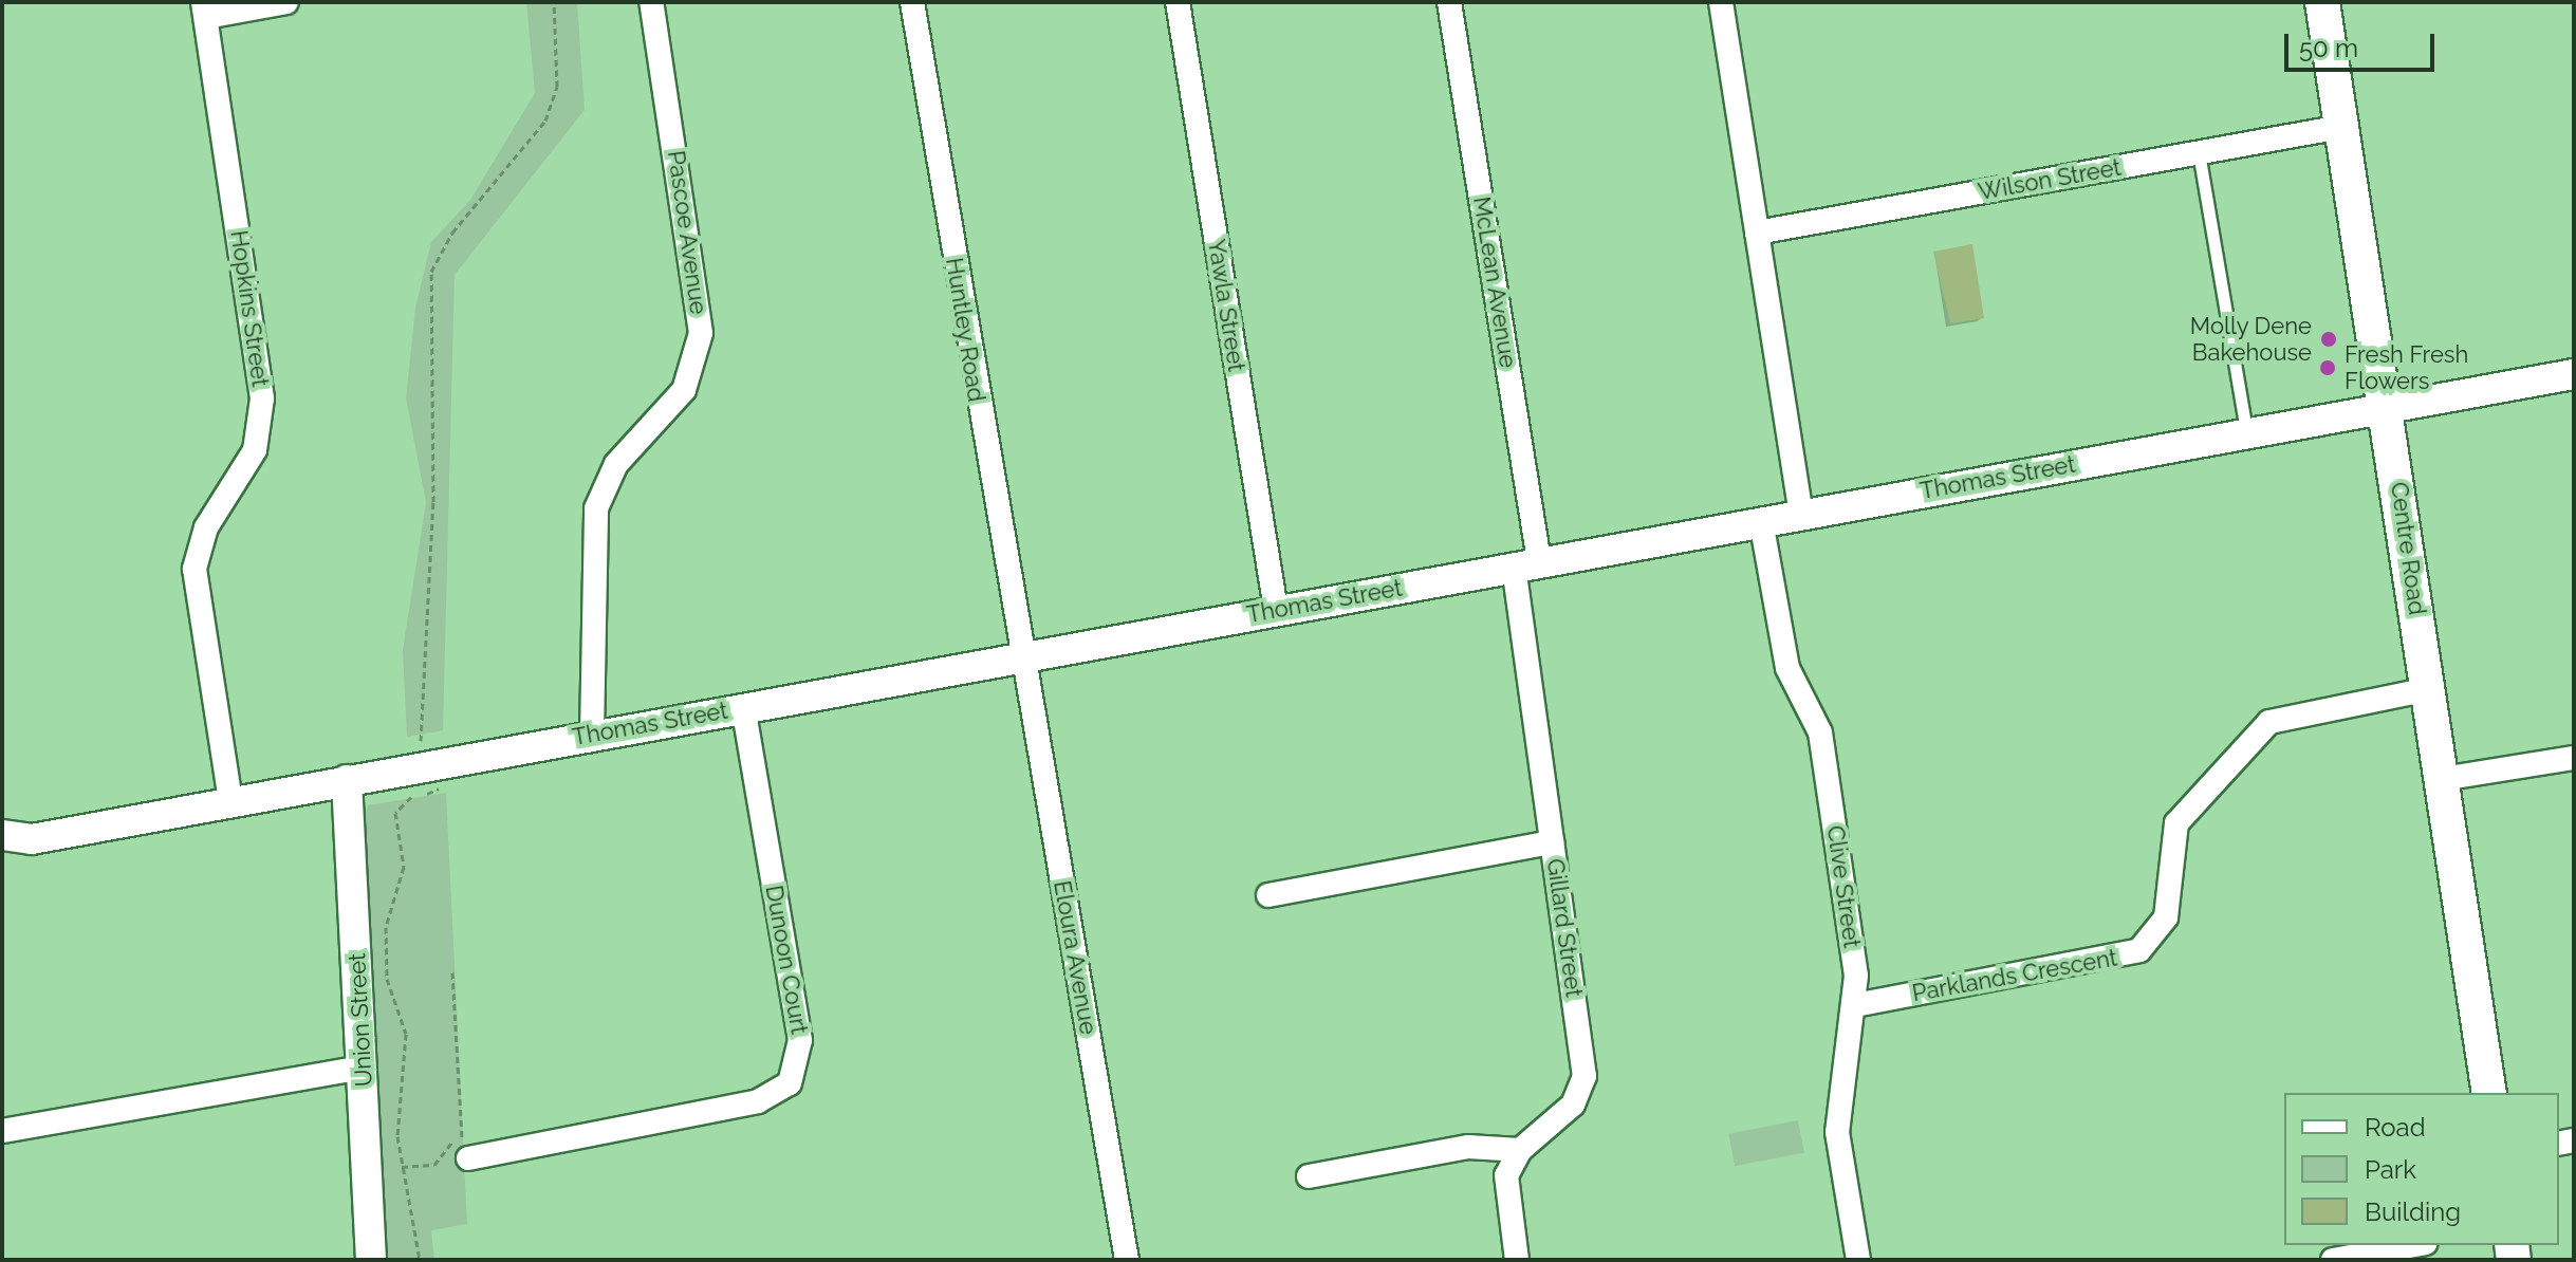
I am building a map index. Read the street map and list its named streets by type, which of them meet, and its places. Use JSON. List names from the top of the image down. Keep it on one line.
{"streets":{"main road":["Centre Road"],"street":["Wilson Street","Pascoe Avenue","McLean Avenue","Yawla Street","Hopkins Street","Huntley Road","Thomas Street","Clive Street","Gillard Street","Eloura Avenue","Dunoon Court","Parklands Crescent","Union Street"]},"crossings":[["Wilson Street","Centre Road"],["Pascoe Avenue","Thomas Street"],["McLean Avenue","Thomas Street"],["McLean Avenue","Gillard Street"],["Yawla Street","Thomas Street"],["Hopkins Street","Thomas Street"],["Huntley Road","Thomas Street"],["Huntley Road","Eloura Avenue"],["Thomas Street","Centre Road"],["Thomas Street","Clive Street"],["Thomas Street","Gillard Street"],["Thomas Street","Eloura Avenue"],["Thomas Street","Dunoon Court"],["Thomas Street","Union Street"],["Centre Road","Parklands Crescent"],["Clive Street","Parklands Crescent"]],"places":["Molly Dene Bakehouse","Fresh Fresh Flowers"],"legend":["Road","Park","Building"],"scale_bar":"50 m"}
